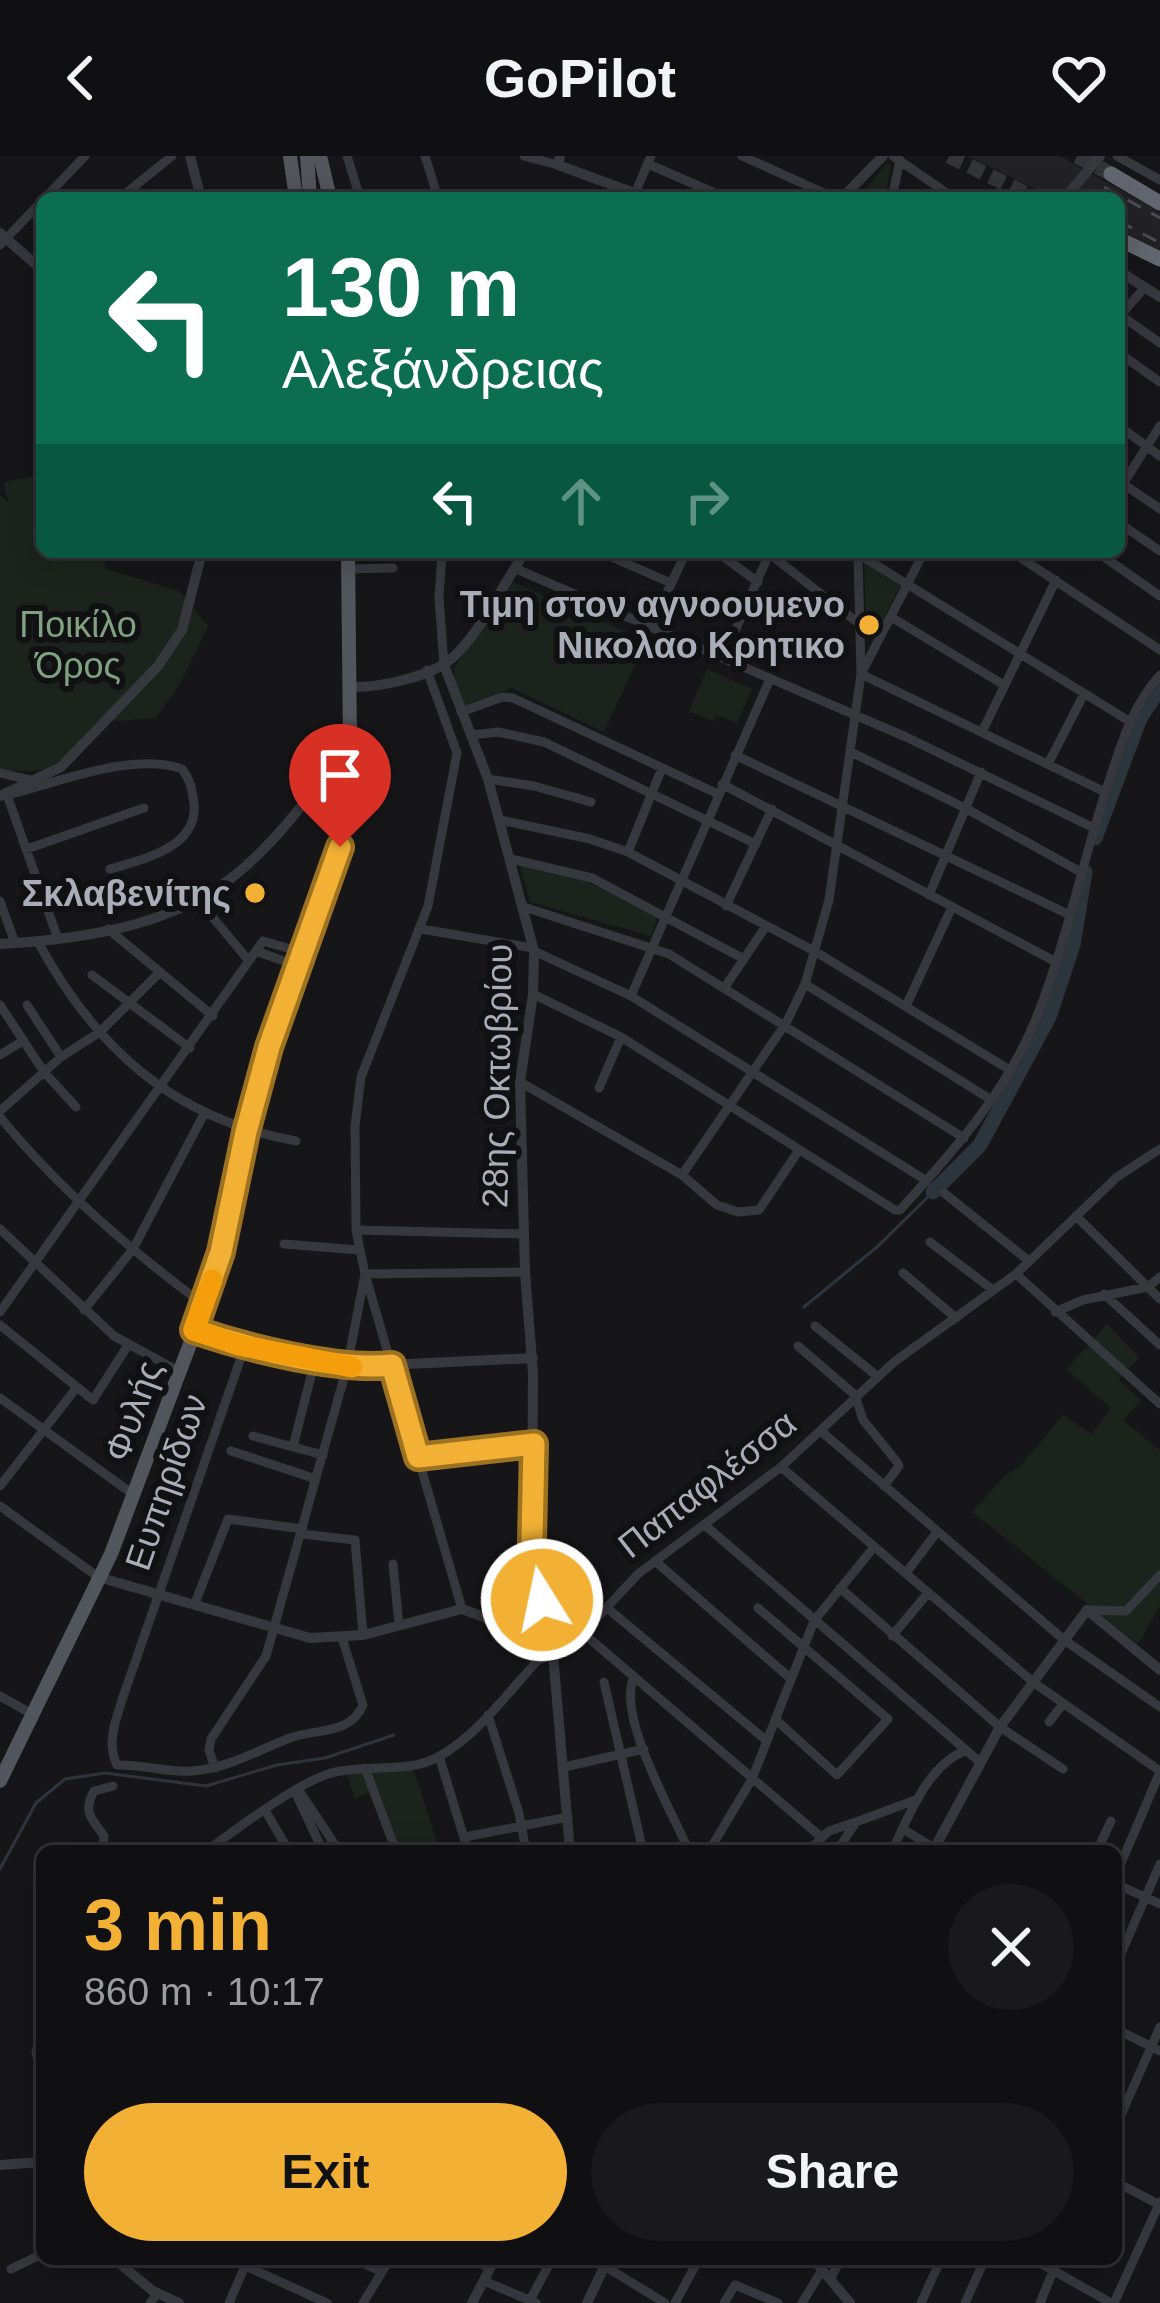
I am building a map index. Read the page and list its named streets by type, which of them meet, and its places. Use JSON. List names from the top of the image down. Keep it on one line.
{"streets":{"main road":["Φυλής"],"street":["28ης Οκτωβρίου","Ευπηρίδων","Παπαφλέσσα"]},"crossings":[["28ης Οκτωβρίου","Παπαφλέσσα"]],"parks":["Ποικίλο Όρος"],"places":["Τιμη στον αγνοουμενο Νικολαο Κρητικο","Σκλαβενίτης"],"page":{"header":"GoPilot","turn":["130 m","Αλεξάνδρειας"],"heading":["3 min","860 m · 10:17"],"buttons":["Exit","Share"]}}
